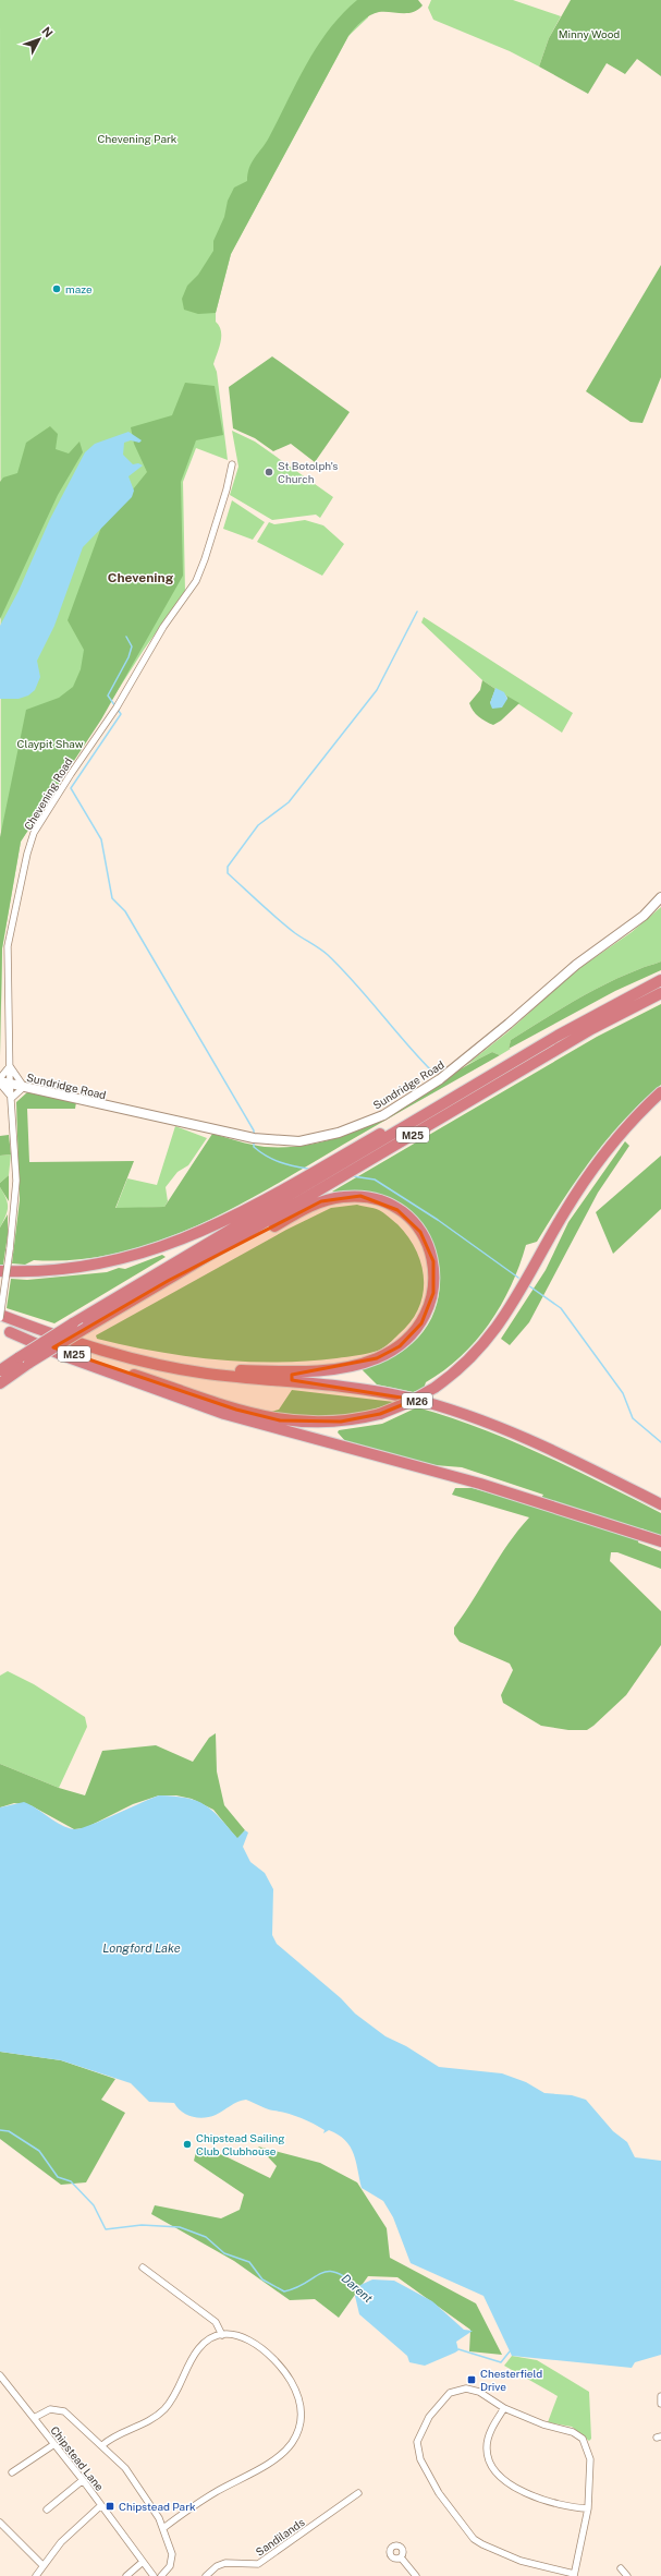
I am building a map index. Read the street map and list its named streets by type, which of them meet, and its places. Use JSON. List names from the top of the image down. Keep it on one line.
{"streets":{"highway":["M25","M26"],"main road":["Sundridge Road"],"street":["Chevening Road","Chipstead Lane","Sandilands"]},"crossings":[["Chevening Road","Sundridge Road"],["Chevening Road","M25"],["M25","M26"]],"districts":["Chevening"],"water":["Longford Lake","Darent"],"parks":["Minny Wood","Chevening Park","Claypit Shaw"],"places":{"other":["maze","St Botolph's Church","Chipstead Sailing Club Clubhouse"],"transit":["Chesterfield Drive","Chipstead Park"]},"north":"top right"}
